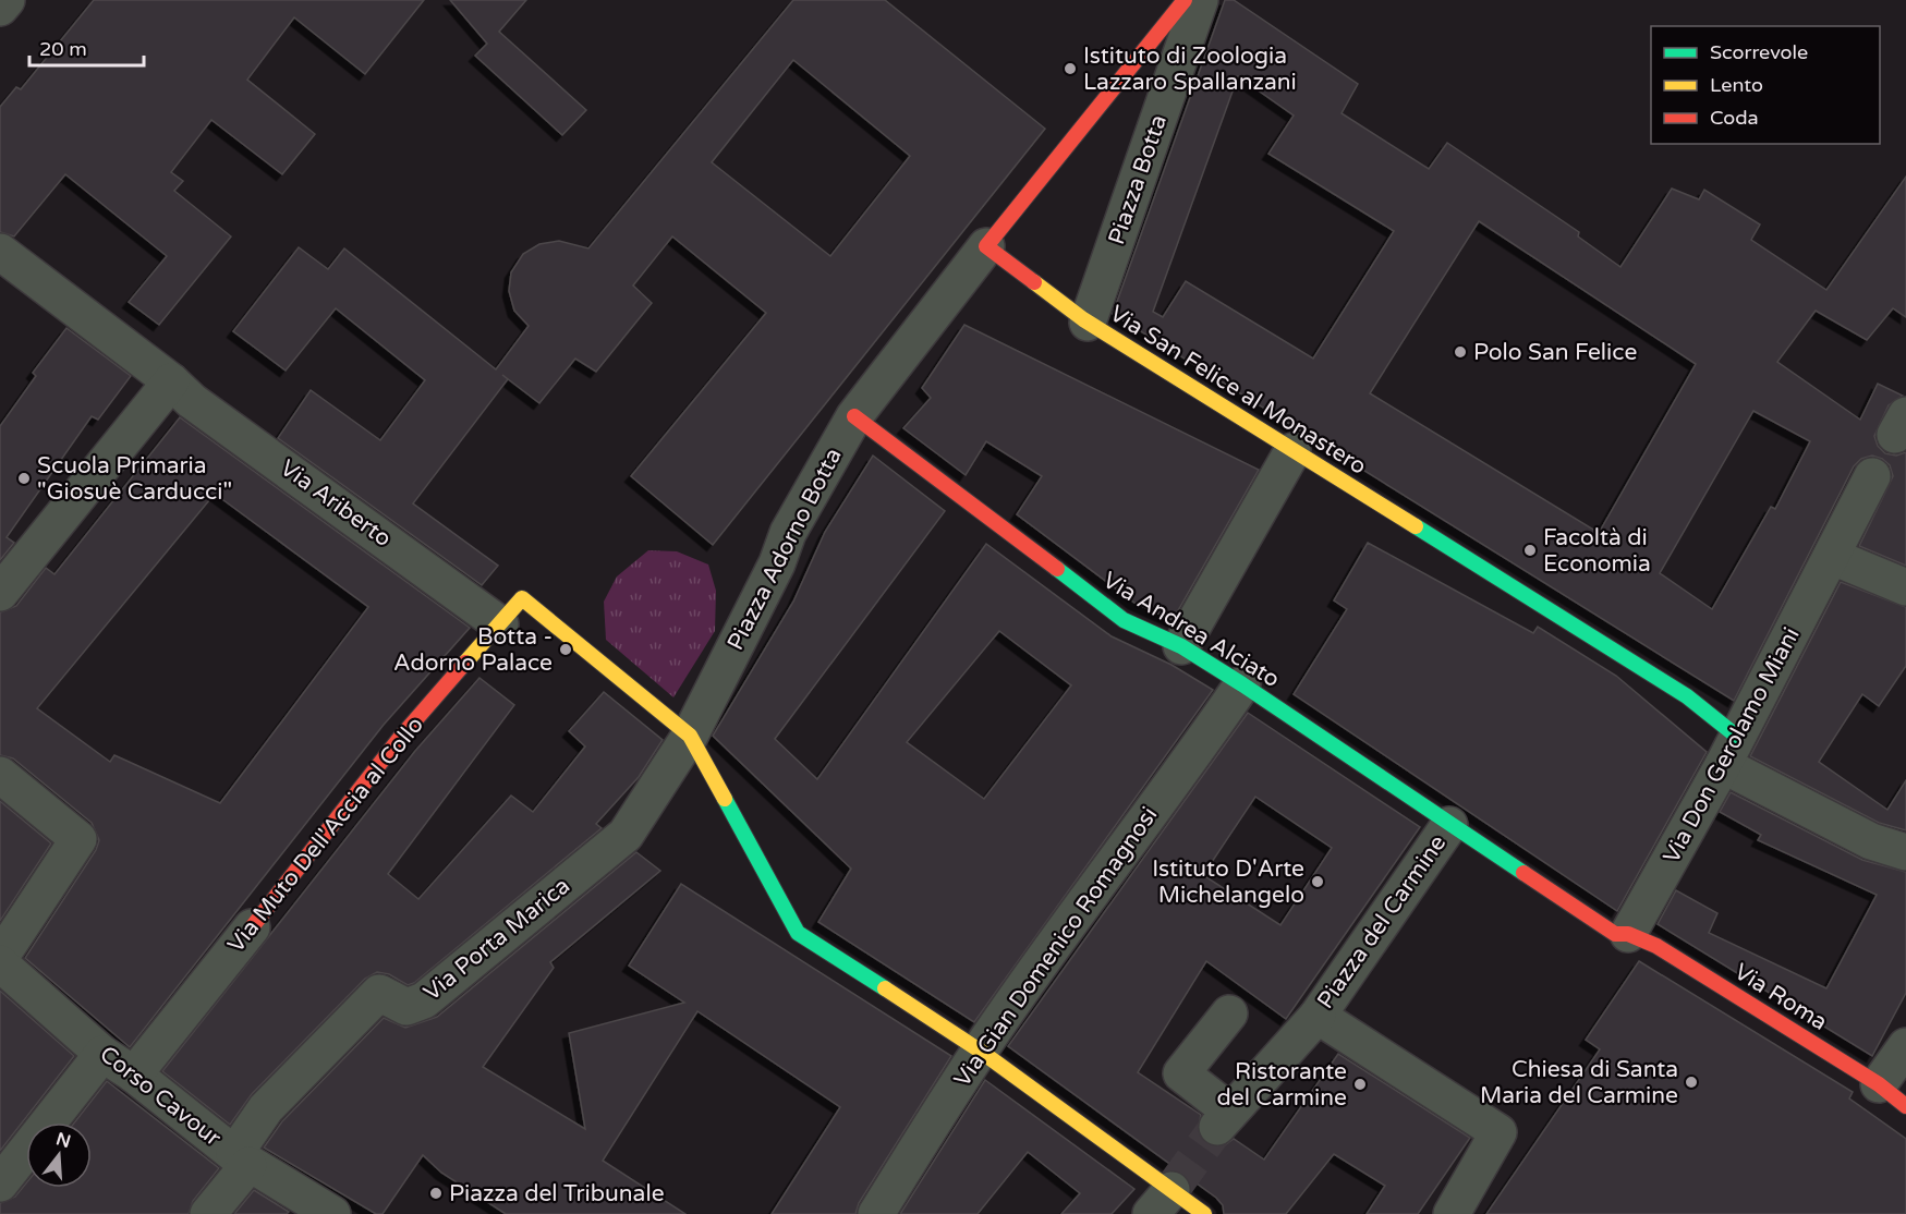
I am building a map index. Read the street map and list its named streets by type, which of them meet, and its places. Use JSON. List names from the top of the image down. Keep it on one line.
{"streets":{"street":["Piazza Botta","Via San Felice al Monastero","Via Ariberto","Piazza Adorno Botta","Via Andrea Alciato","Via Don Gerolamo Miani","Via Muto Dell'Accia al Collo","Piazza del Carmine","Via Porta Marica","Via Gian Domenico Romagnosi","Via Roma","Corso Cavour"]},"crossings":[["Piazza Botta","Via San Felice al Monastero"],["Via San Felice al Monastero","Piazza Adorno Botta"],["Via San Felice al Monastero","Via Don Gerolamo Miani"],["Via Ariberto","Via Muto Dell'Accia al Collo"],["Piazza Adorno Botta","Via Andrea Alciato"],["Piazza Adorno Botta","Via Porta Marica"],["Via Andrea Alciato","Piazza del Carmine"],["Via Andrea Alciato","Via Gian Domenico Romagnosi"],["Via Don Gerolamo Miani","Piazza del Carmine"],["Via Don Gerolamo Miani","Via Roma"],["Via Muto Dell'Accia al Collo","Corso Cavour"],["Piazza del Carmine","Via Roma"],["Via Porta Marica","Corso Cavour"]],"places":["Istituto di Zoologia Lazzaro Spallanzani","Polo San Felice","Scuola Primaria \"Giosuè Carducci\"","Facoltà di Economia","Botta - Adorno Palace","Istituto D'Arte Michelangelo","Chiesa di Santa Maria del Carmine","Ristorante del Carmine","Piazza del Tribunale"],"legend":["Scorrevole","Lento","Coda"],"scale_bar":"20 m","north":"top"}
